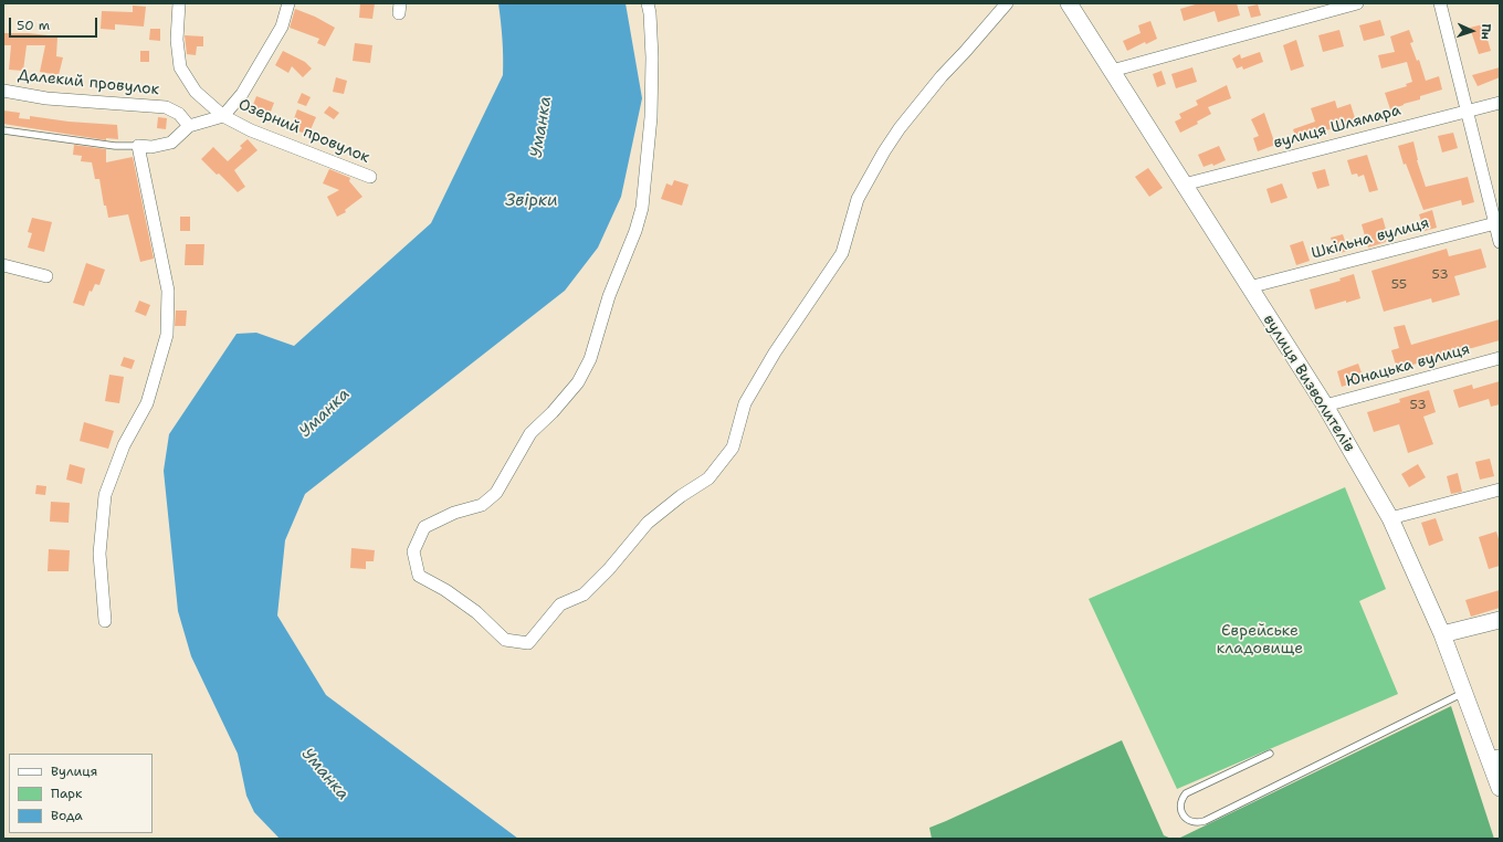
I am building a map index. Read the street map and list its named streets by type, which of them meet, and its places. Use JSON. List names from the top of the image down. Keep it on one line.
{"streets":{"main road":["вулиця Визволителів"],"street":["Далекий провулок","вулиця Шлямара","Озерний провулок","Шкільна вулиця","Юнацька вулиця"]},"crossings":[["вулиця Шлямара","вулиця Визволителів"],["Шкільна вулиця","вулиця Визволителів"],["Юнацька вулиця","вулиця Визволителів"]],"water":["Уманка","Звірки"],"parks":["Єврейське кладовище"],"house_numbers":["53","55","53"],"legend":["Вулиця","Парк","Вода"],"scale_bar":"50 m","north":"right"}
